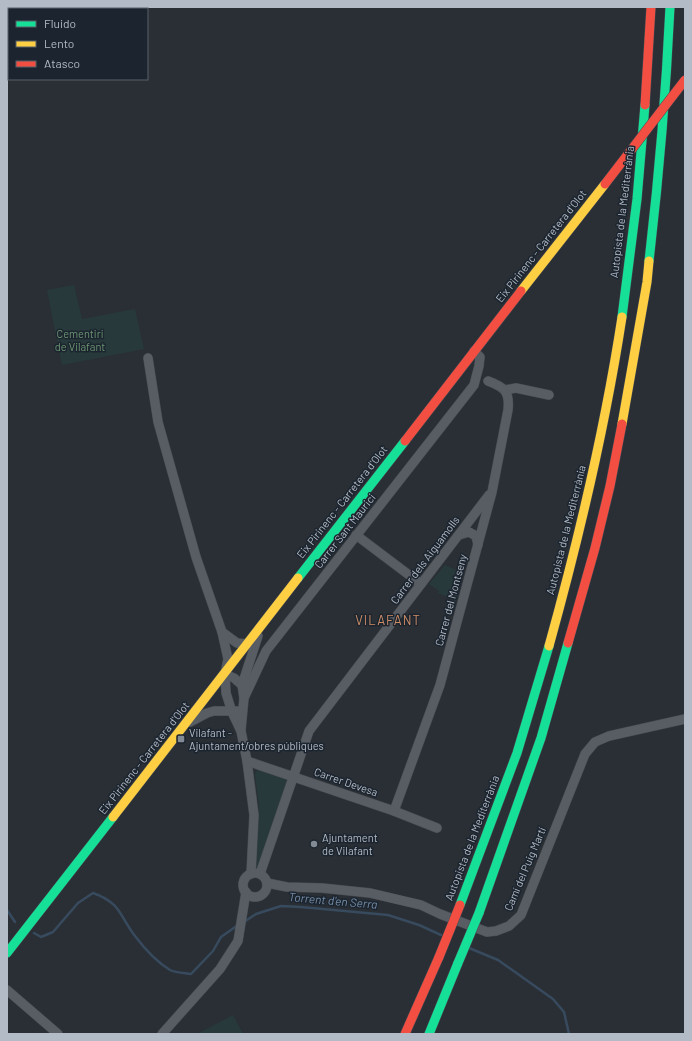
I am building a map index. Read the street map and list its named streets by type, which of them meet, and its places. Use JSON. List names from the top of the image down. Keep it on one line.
{"streets":{"main road":["Autopista de la Mediterrània","Eix Pirinenc - Carretera d'Olot"],"street":["Carrer Sant Maurici","Carrer dels Aiguamolls","Carrer del Montseny","Carrer Devesa","Camí del Puig Martí"]},"crossings":[["Carrer dels Aiguamolls","Carrer del Montseny"],["Carrer dels Aiguamolls","Carrer Devesa"],["Carrer dels Aiguamolls","Camí del Puig Martí"],["Carrer del Montseny","Carrer Devesa"]],"districts":["VILAFANT"],"water":["Torrent d'en Serra"],"parks":["Cementiri de Vilafant"],"places":{"transit":["Vilafant - Ajuntament/obres públiques"],"other":["Ajuntament de Vilafant"]},"legend":["Fluido","Lento","Atasco"]}
